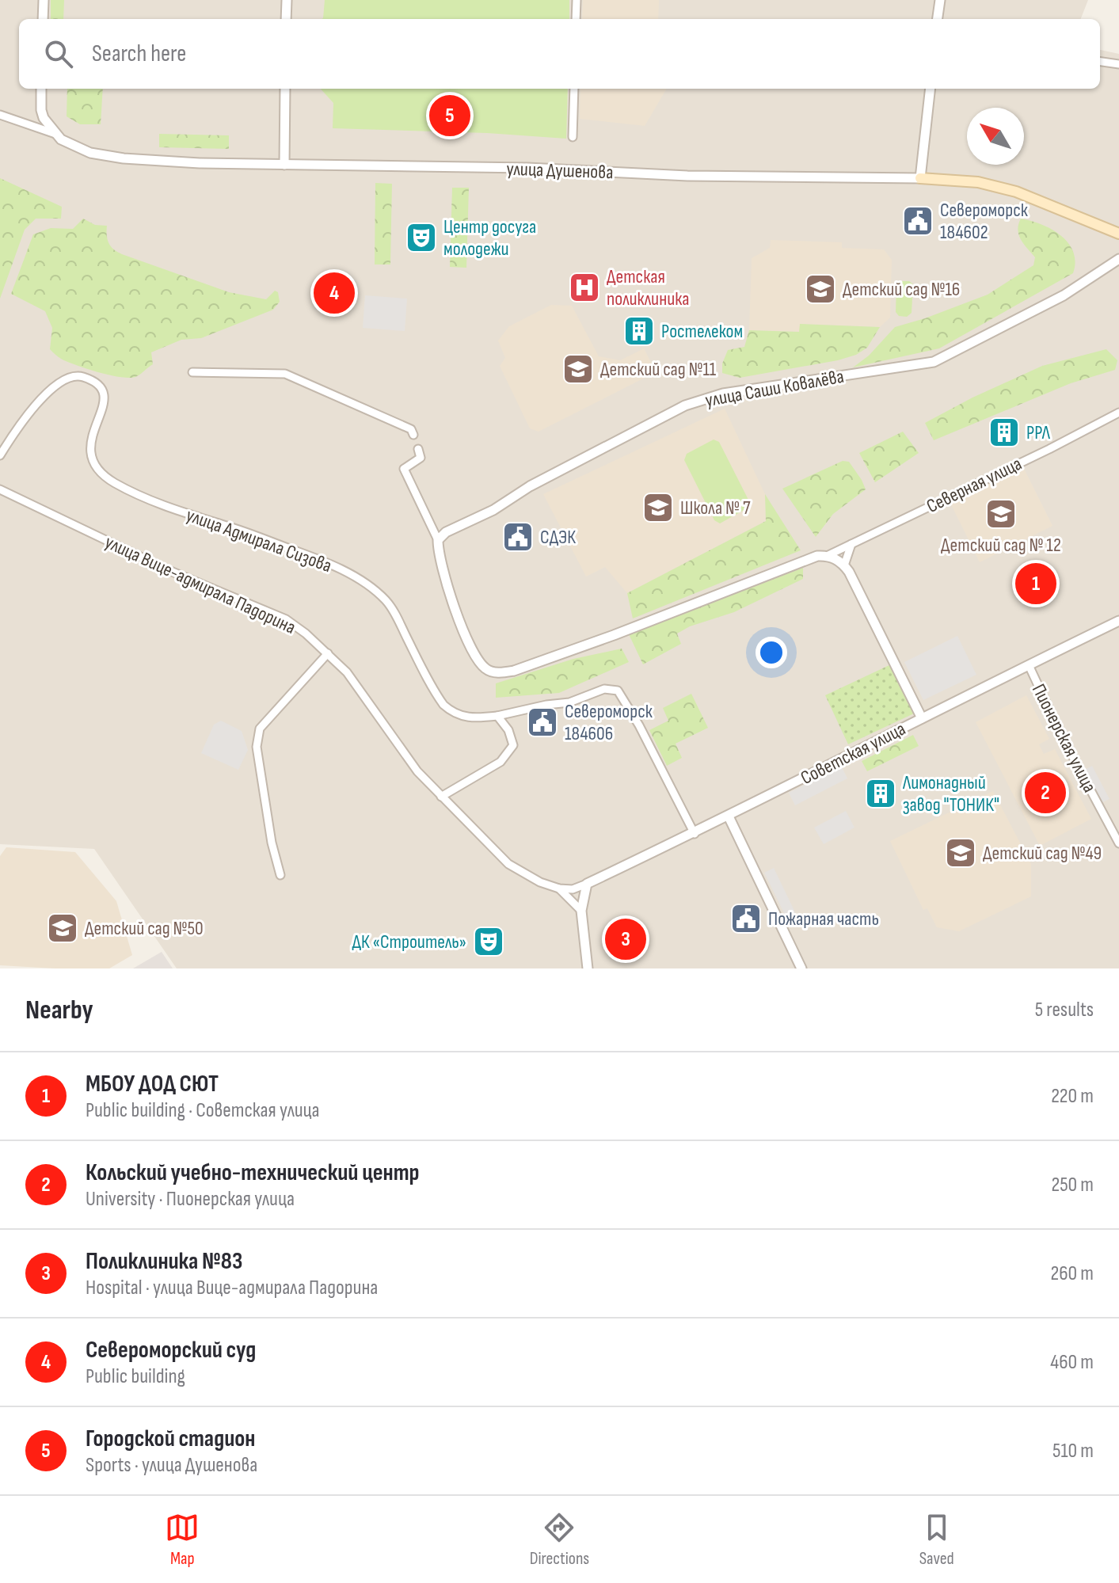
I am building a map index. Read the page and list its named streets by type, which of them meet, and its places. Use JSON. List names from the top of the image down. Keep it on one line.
{"streets":{"main road":["улица Душенова"],"street":["улица Саши Ковалёва","Северная улица","улица Адмирала Сизова","улица Вице-адмирала Падорина","Пионерская улица","Советская улица"]},"crossings":[["Пионерская улица","Советская улица"]],"places":{"public building":["Североморск 184602","СДЭК","Североморск 184606","Пожарная часть"],"theatre":["Центр досуга молодежи","ДК «Строитель»"],"hospital":["Детская поликлиника"],"school or university":["Детский сад №16","Детский сад №11","Школа № 7","Детский сад № 12","Детcкий сад №49","Детский сад №50"],"building":["Ростелеком","РРЛ","Лимонадный завод \"ТОНИК\""]},"north":"top left","page":{"search":"Search here","pins":["5","4","1","2","3"],"heading":["Nearby","5 results"],"list":[{"mark":"1","name":"МБОУ ДОД СЮТ","note":"Public building · Советская улица","value":"220 m"},{"mark":"2","name":"Кольский учебно-технический центр","note":"University · Пионерская улица","value":"250 m"},{"mark":"3","name":"Поликлиника №83","note":"Hospital · улица Вице-адмирала Падорина","value":"260 m"},{"mark":"4","name":"Североморский суд","note":"Public building","value":"460 m"},{"mark":"5","name":"Городской стадион","note":"Sports · улица Душенова","value":"510 m"}],"nav":["Map","Directions","Saved"]}}
